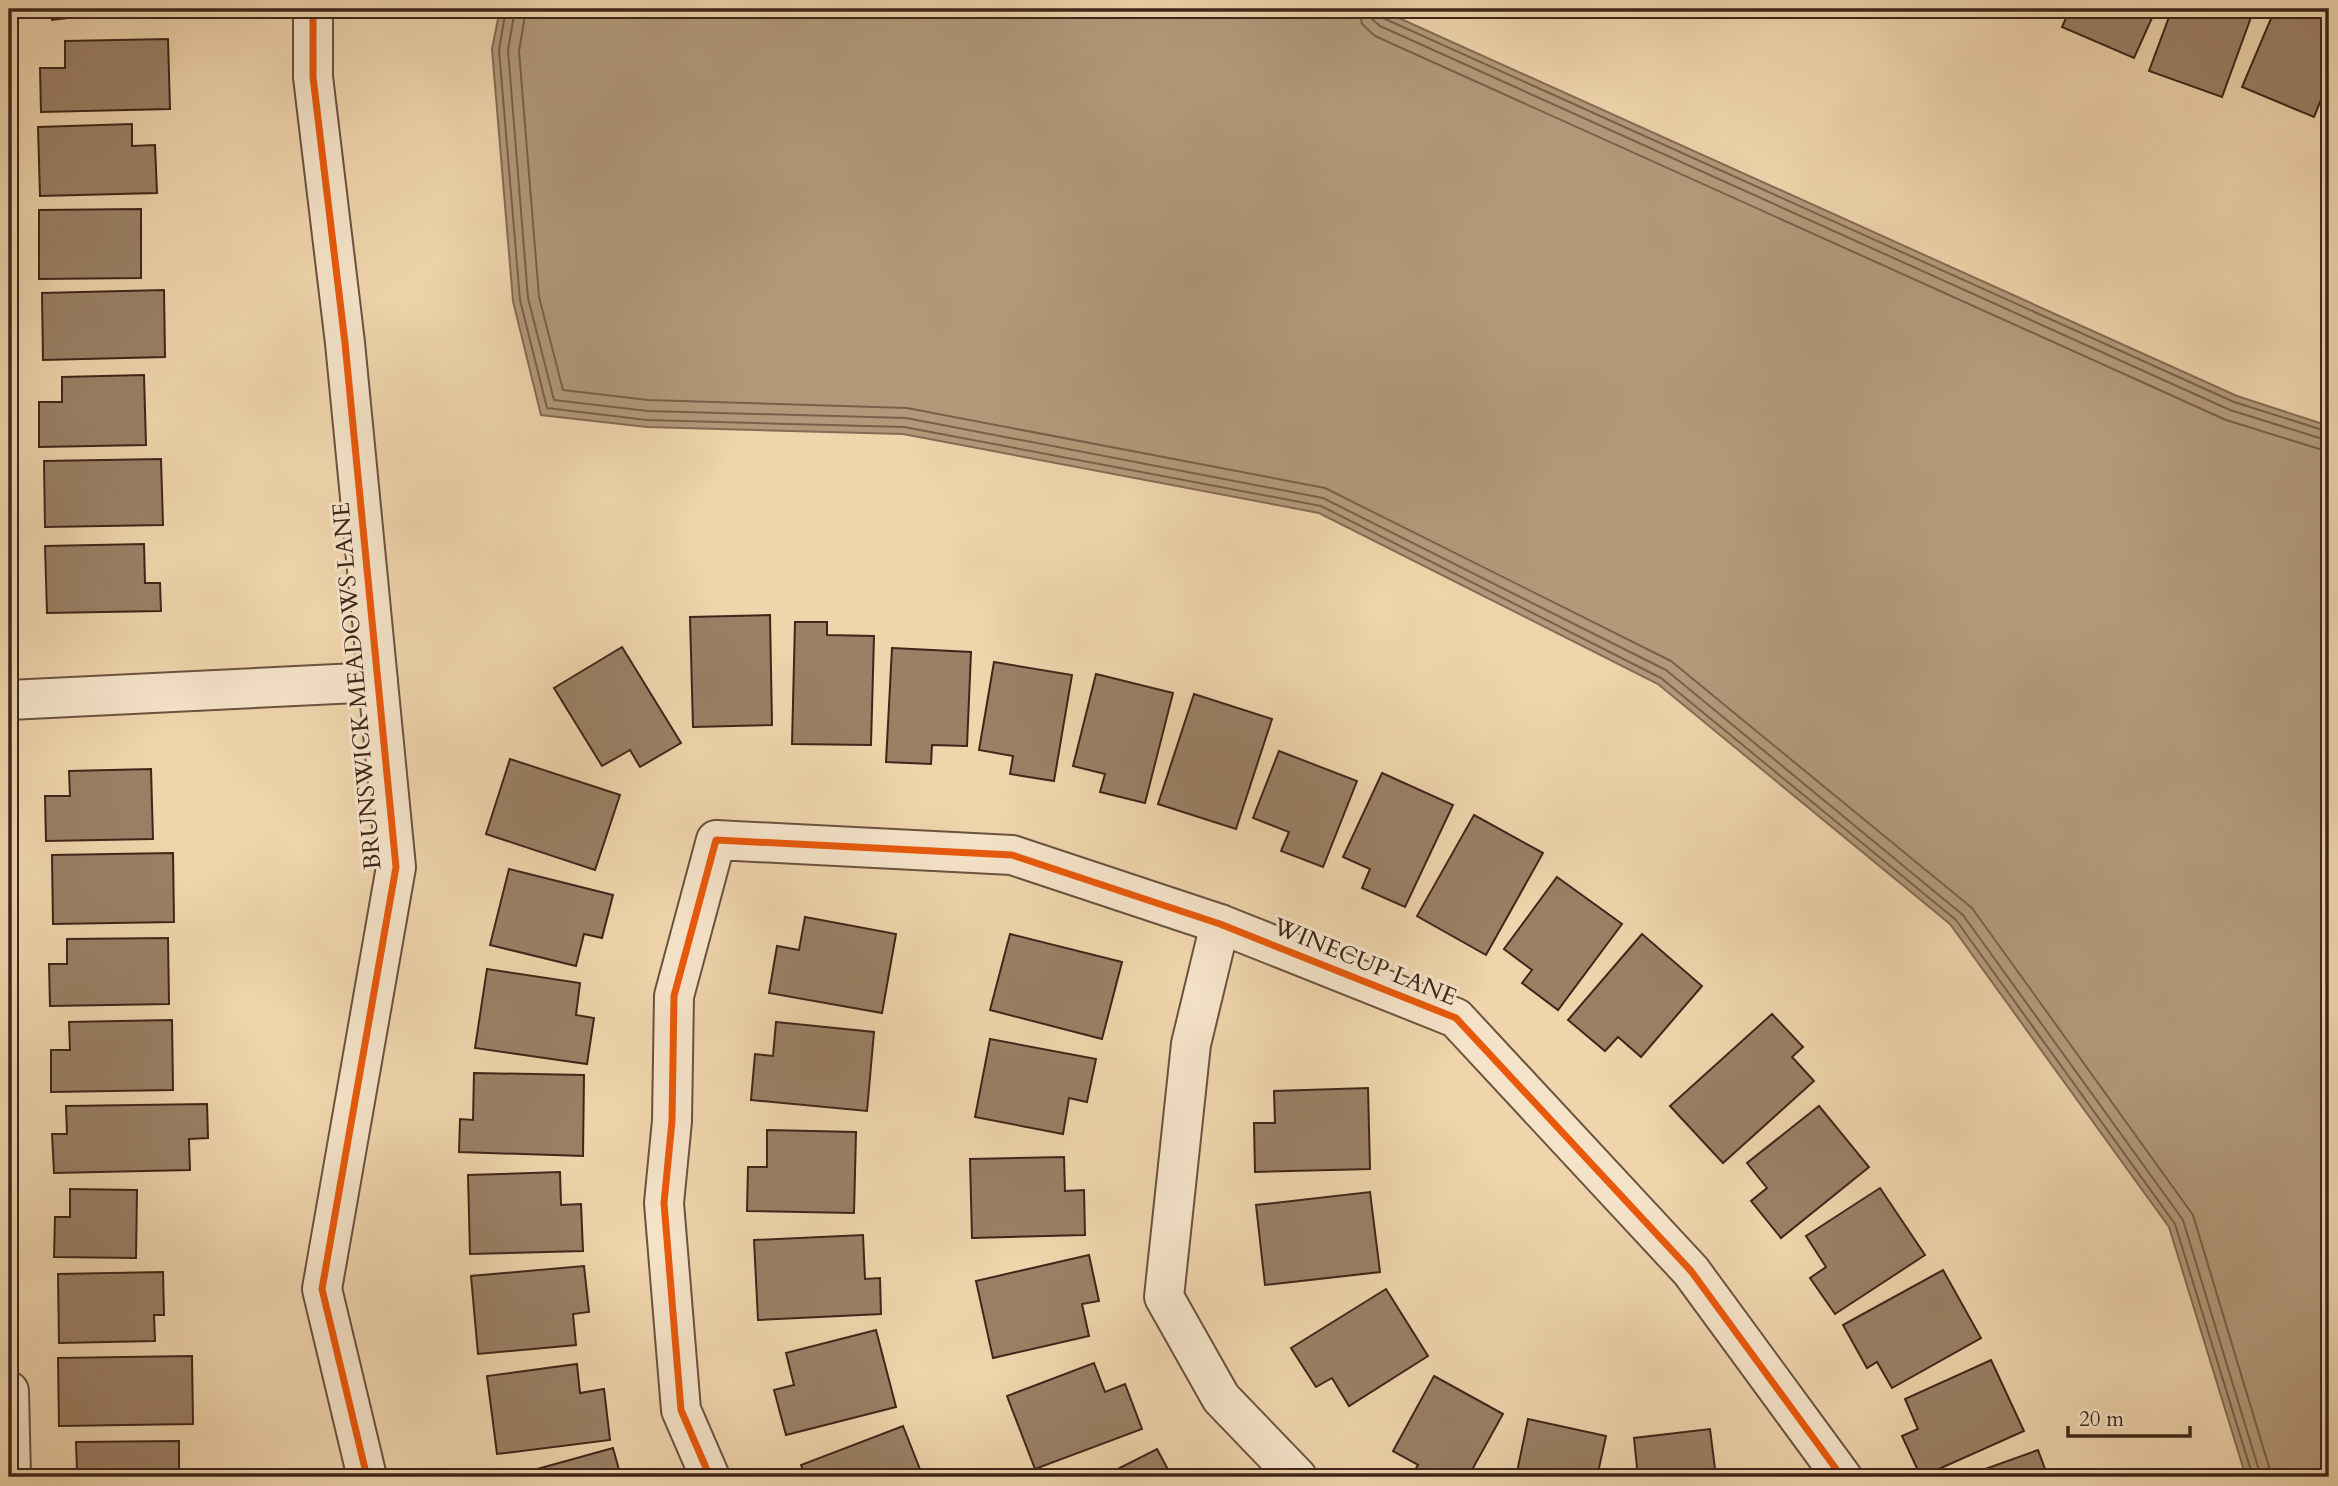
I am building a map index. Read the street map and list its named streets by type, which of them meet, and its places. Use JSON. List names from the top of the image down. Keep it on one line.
{"streets":{"street":["BRUNSWICK MEADOWS LANE","WINECUP LANE"]},"scale_bar":"20 m"}
